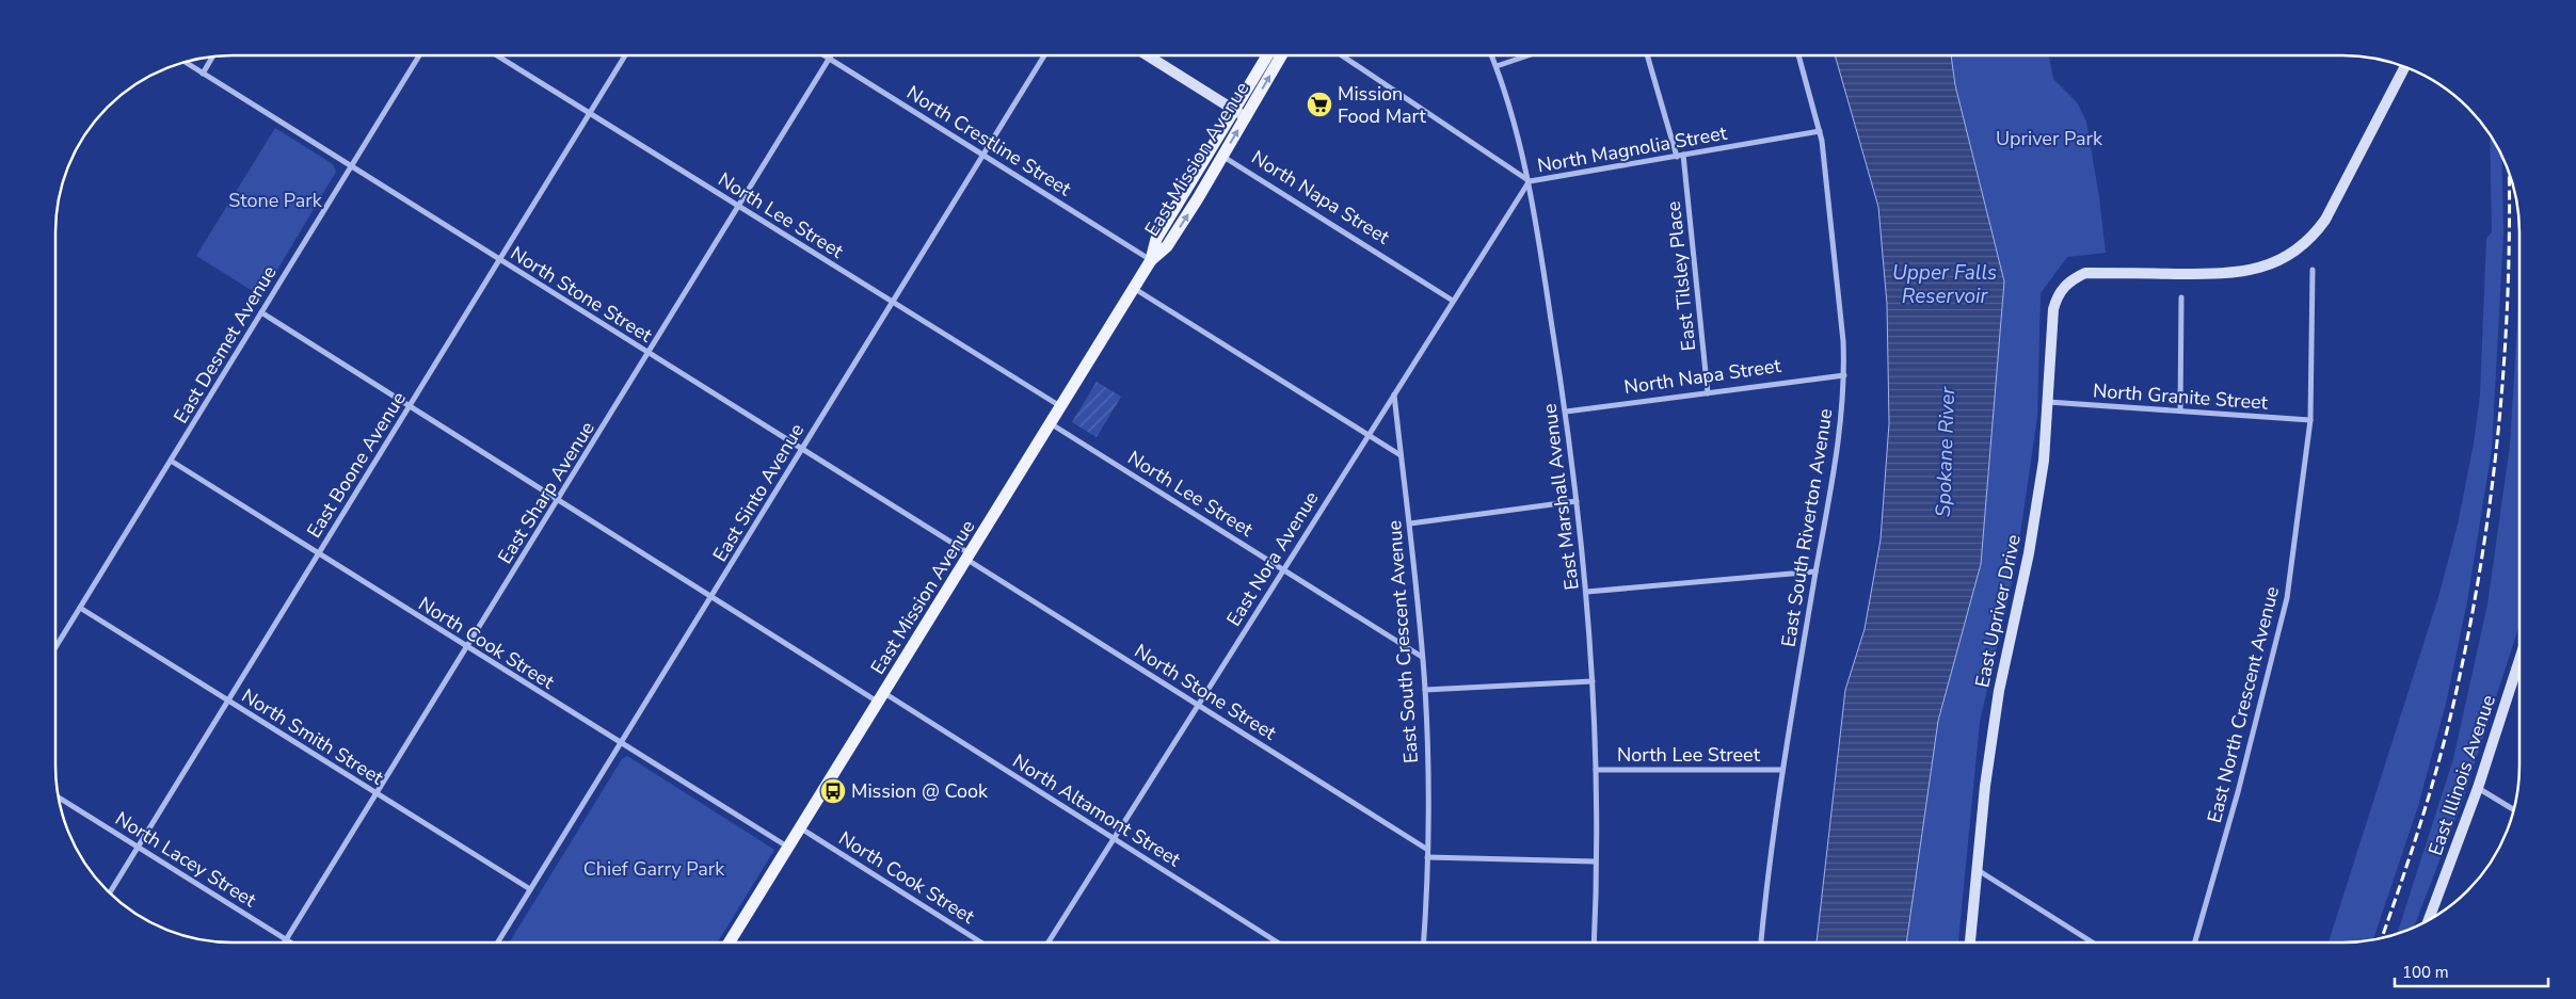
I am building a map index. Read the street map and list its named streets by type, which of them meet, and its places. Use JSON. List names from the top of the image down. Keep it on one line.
{"streets":{"main road":["East Mission Avenue"],"street":["North Crestline Street","North Magnolia Street","North Napa Street","North Lee Street","East Tilsley Place","North Stone Street","East Desmet Avenue","North Granite Street","East Boone Avenue","East Sharp Avenue","East Sinto Avenue","East Marshall Avenue","East South Riverton Avenue","East Nora Avenue","East Upriver Drive","East South Crescent Avenue","North Cook Street","East North Crescent Avenue","North Smith Street","East Illinois Avenue","North Altamont Street","North Lacey Street"]},"crossings":[["North Crestline Street","East Mission Avenue"],["North Crestline Street","East Sharp Avenue"],["North Crestline Street","East Sinto Avenue"],["North Magnolia Street","East Tilsley Place"],["North Magnolia Street","East Marshall Avenue"],["North Magnolia Street","East South Riverton Avenue"],["North Magnolia Street","East Nora Avenue"],["East Mission Avenue","North Napa Street"],["East Mission Avenue","North Lee Street"],["East Mission Avenue","North Stone Street"],["East Mission Avenue","North Cook Street"],["East Mission Avenue","North Altamont Street"],["North Napa Street","East Tilsley Place"],["North Napa Street","East Marshall Avenue"],["North Napa Street","East South Riverton Avenue"],["North Napa Street","East Nora Avenue"],["North Lee Street","East Boone Avenue"],["North Lee Street","East Sharp Avenue"],["North Lee Street","East Sinto Avenue"],["North Lee Street","East Marshall Avenue"],["North Lee Street","East South Riverton Avenue"],["North Lee Street","East Nora Avenue"],["North Lee Street","East South Crescent Avenue"],["North Stone Street","East Desmet Avenue"],["North Stone Street","East Boone Avenue"],["North Stone Street","East Sharp Avenue"],["North Stone Street","East Sinto Avenue"],["North Stone Street","East Nora Avenue"],["North Stone Street","East South Crescent Avenue"],["East Desmet Avenue","North Cook Street"],["East Desmet Avenue","North Smith Street"],["East Desmet Avenue","North Altamont Street"],["North Granite Street","East Upriver Drive"],["North Granite Street","East North Crescent Avenue"],["East Boone Avenue","North Cook Street"],["East Boone Avenue","North Smith Street"],["East Boone Avenue","North Altamont Street"],["East Boone Avenue","North Lacey Street"],["East Sharp Avenue","North Cook Street"],["East Sharp Avenue","North Smith Street"],["East Sharp Avenue","North Altamont Street"],["East Sharp Avenue","North Lacey Street"],["East Sinto Avenue","North Cook Street"],["East Sinto Avenue","North Smith Street"],["East Sinto Avenue","North Altamont Street"],["East Marshall Avenue","East Nora Avenue"],["East Nora Avenue","East South Crescent Avenue"],["East Nora Avenue","North Altamont Street"]],"water":["Upper Falls Reservoir","Spokane River"],"parks":["Upriver Park","Stone Park","Chief Garry Park"],"places":{"supermarket":["Mission Food Mart"],"bus stop":["Mission @ Cook"]},"scale_bar":"100 m"}
